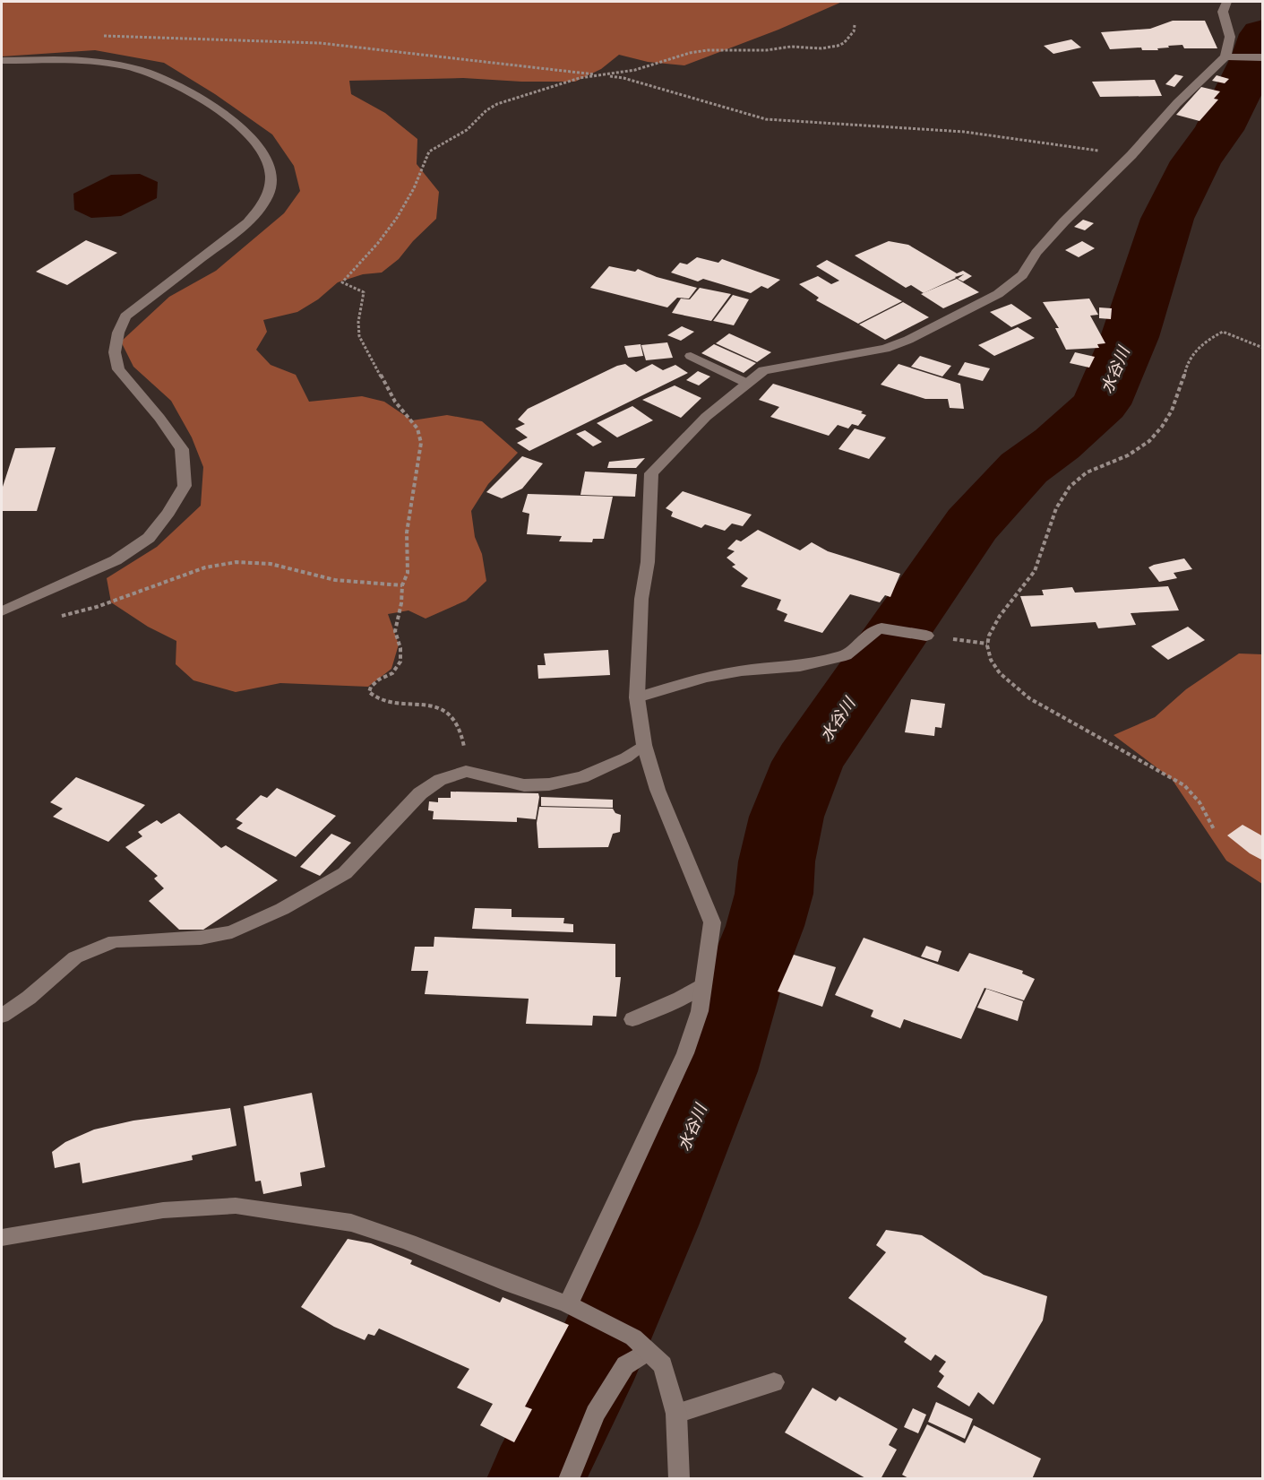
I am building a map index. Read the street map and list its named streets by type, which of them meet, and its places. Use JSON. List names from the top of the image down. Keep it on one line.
{"water":["水谷川"]}
